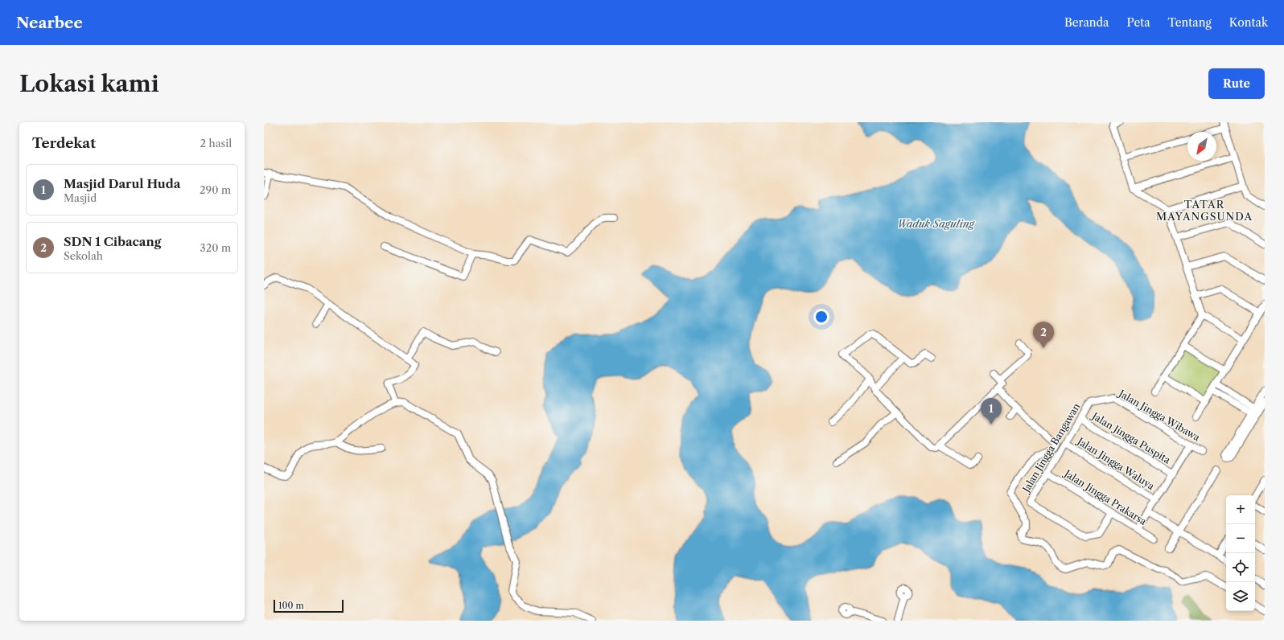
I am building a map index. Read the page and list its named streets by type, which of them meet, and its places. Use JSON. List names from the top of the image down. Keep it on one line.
{"streets":{"street":["Jalan Jingga Wibawa","Jalan Jingga Puspita","Jalan Jingga Bangawan","Jalan Jingga Waluya","Jalan Jingga Prakarsa"]},"crossings":[["Jalan Jingga Wibawa","Jalan Jingga Bangawan"],["Jalan Jingga Puspita","Jalan Jingga Bangawan"],["Jalan Jingga Bangawan","Jalan Jingga Waluya"],["Jalan Jingga Bangawan","Jalan Jingga Prakarsa"]],"districts":["TATAR MAYANGSUNDA"],"water":["Waduk Saguling"],"scale_bar":"100 m","north":"bottom left","page":{"header":"Nearbee","nav":["Beranda","Peta","Tentang","Kontak"],"buttons":"Rute","title":"Lokasi kami","heading":["Terdekat","2 hasil"],"list":[{"mark":"1","name":"Masjid Darul Huda","note":"Masjid","value":"290 m"},{"mark":"2","name":"SDN 1 Cibacang","note":"Sekolah","value":"320 m"}],"pins":["2","1"],"map_buttons":["+","−"],"scale":"100 m"}}
